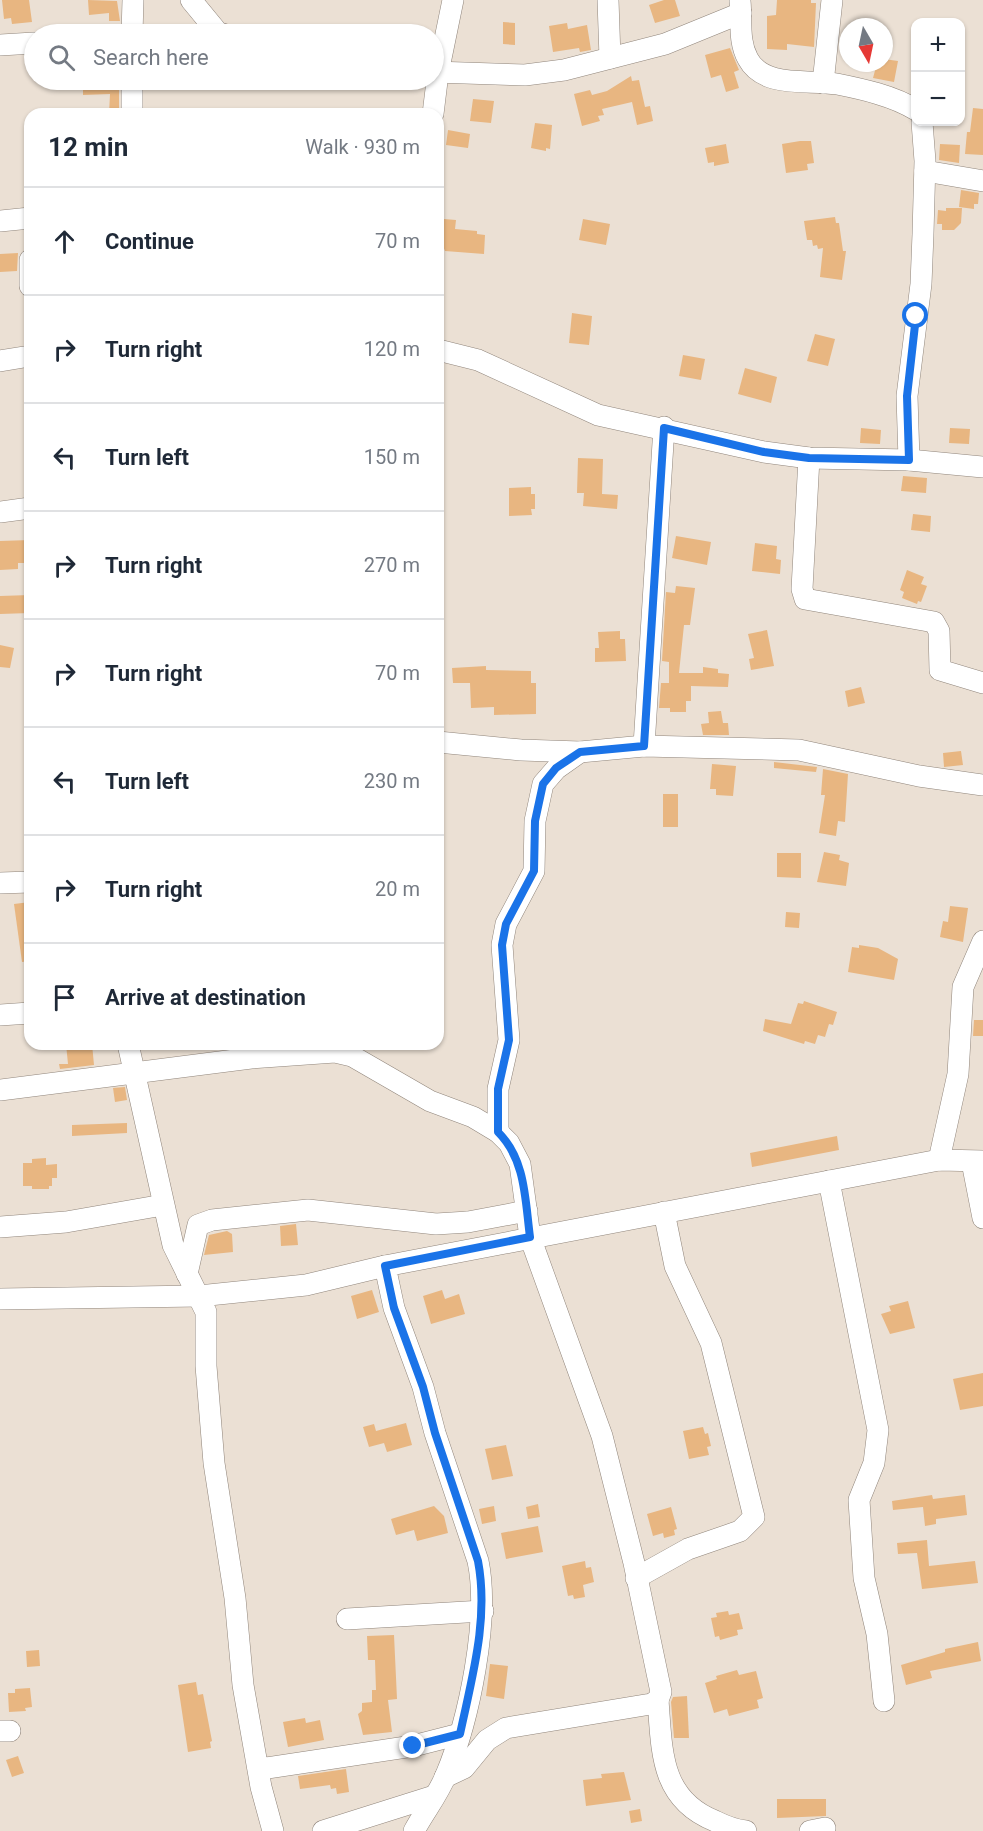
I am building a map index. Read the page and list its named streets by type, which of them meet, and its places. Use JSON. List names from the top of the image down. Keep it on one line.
{"north":"bottom","page":{"map_buttons":["+","−"],"search":"Search here","heading":["12 min","Walk · 930 m"],"list":[["Continue","70 m"],["Turn right","120 m"],["Turn left","150 m"],["Turn right","270 m"],["Turn right","70 m"],["Turn left","230 m"],["Turn right","20 m"],"Arrive at destination"]}}
